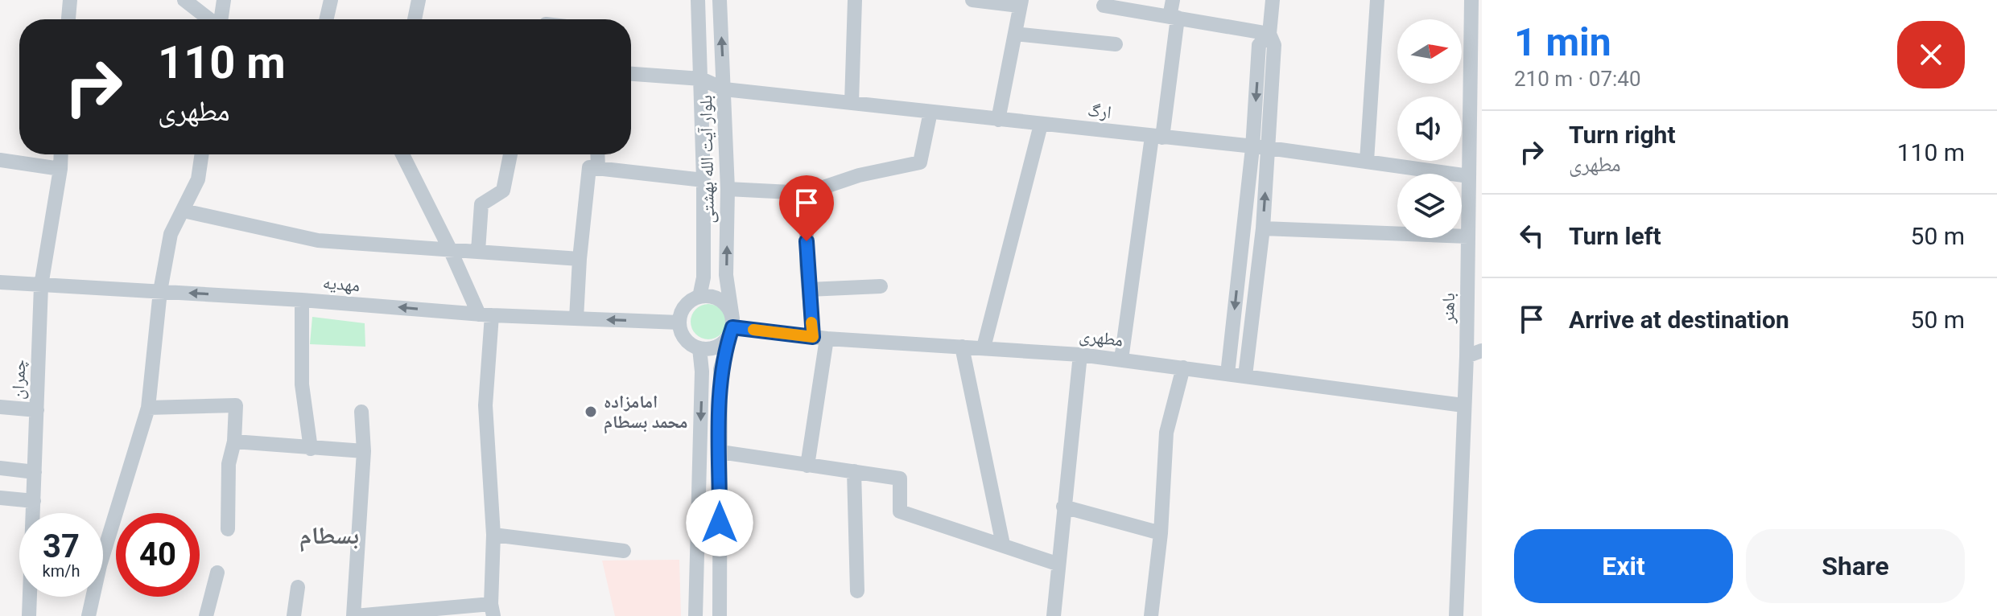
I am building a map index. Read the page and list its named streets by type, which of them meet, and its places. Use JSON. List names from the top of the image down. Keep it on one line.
{"streets":{"street":["ارگ","بلوار آیت الله بهشتی","مهدیه","باهنر","مطهری","چمران"]},"crossings":[["ارگ","بلوار آیت الله بهشتی"],["ارگ","باهنر"],["بلوار آیت الله بهشتی","مهدیه"],["بلوار آیت الله بهشتی","مطهری"],["مهدیه","مطهری"],["مهدیه","چمران"],["باهنر","مطهری"]],"districts":["بسطام"],"places":["امامزاده محمد بسطام"],"north":"right","page":{"heading":["1 min","210 m · 07:40"],"turn":["110 m","مطهری"],"list":[{"name":"Turn right","note":"مطهری","value":"110 m"},{"name":"Turn left","value":"50 m"},{"name":"Arrive at destination","value":"50 m"}],"speed":"37 km/h","limit":"40","buttons":["Exit","Share"]}}
